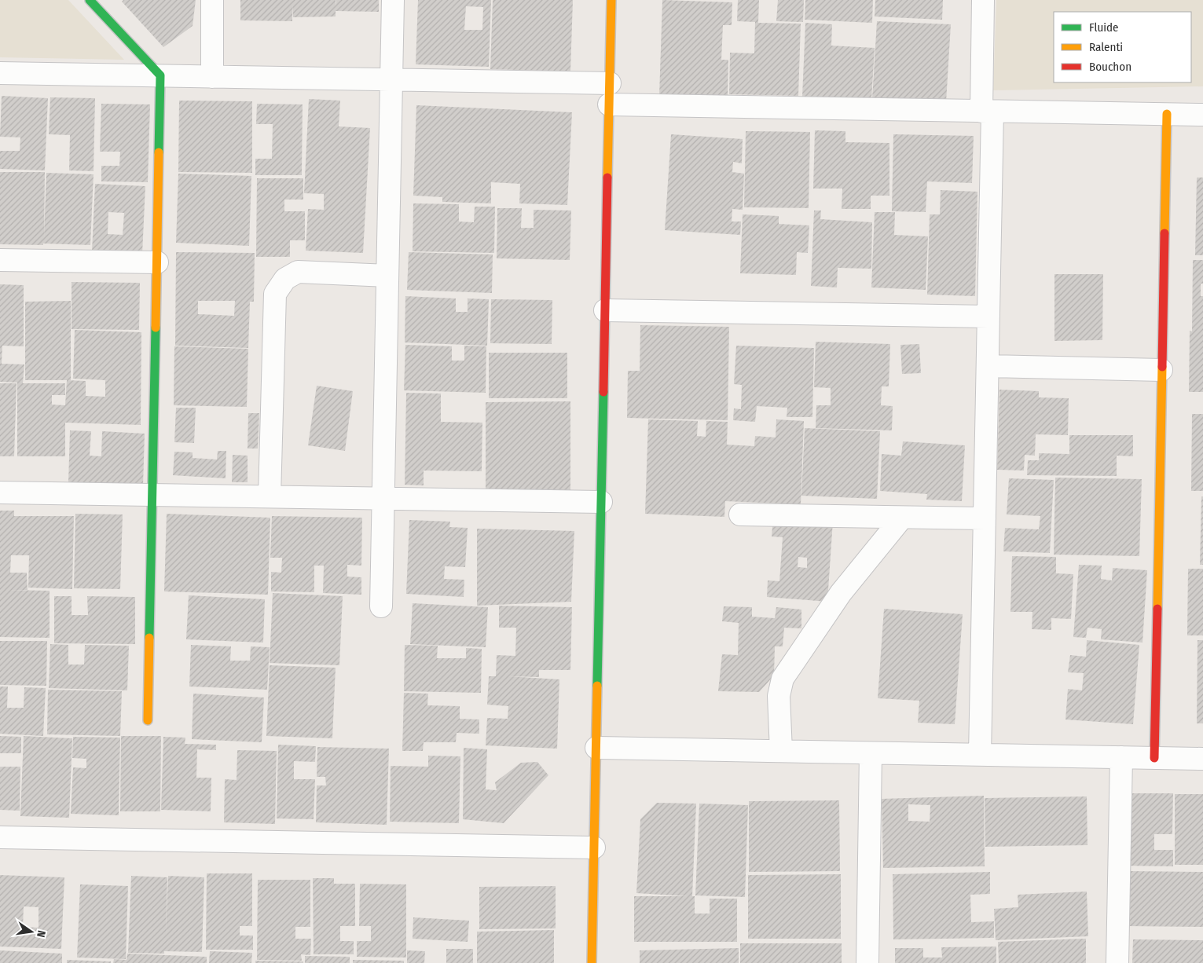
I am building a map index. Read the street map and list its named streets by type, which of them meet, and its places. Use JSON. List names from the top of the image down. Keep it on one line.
{"legend":["Fluide","Ralenti","Bouchon"],"north":"right"}
